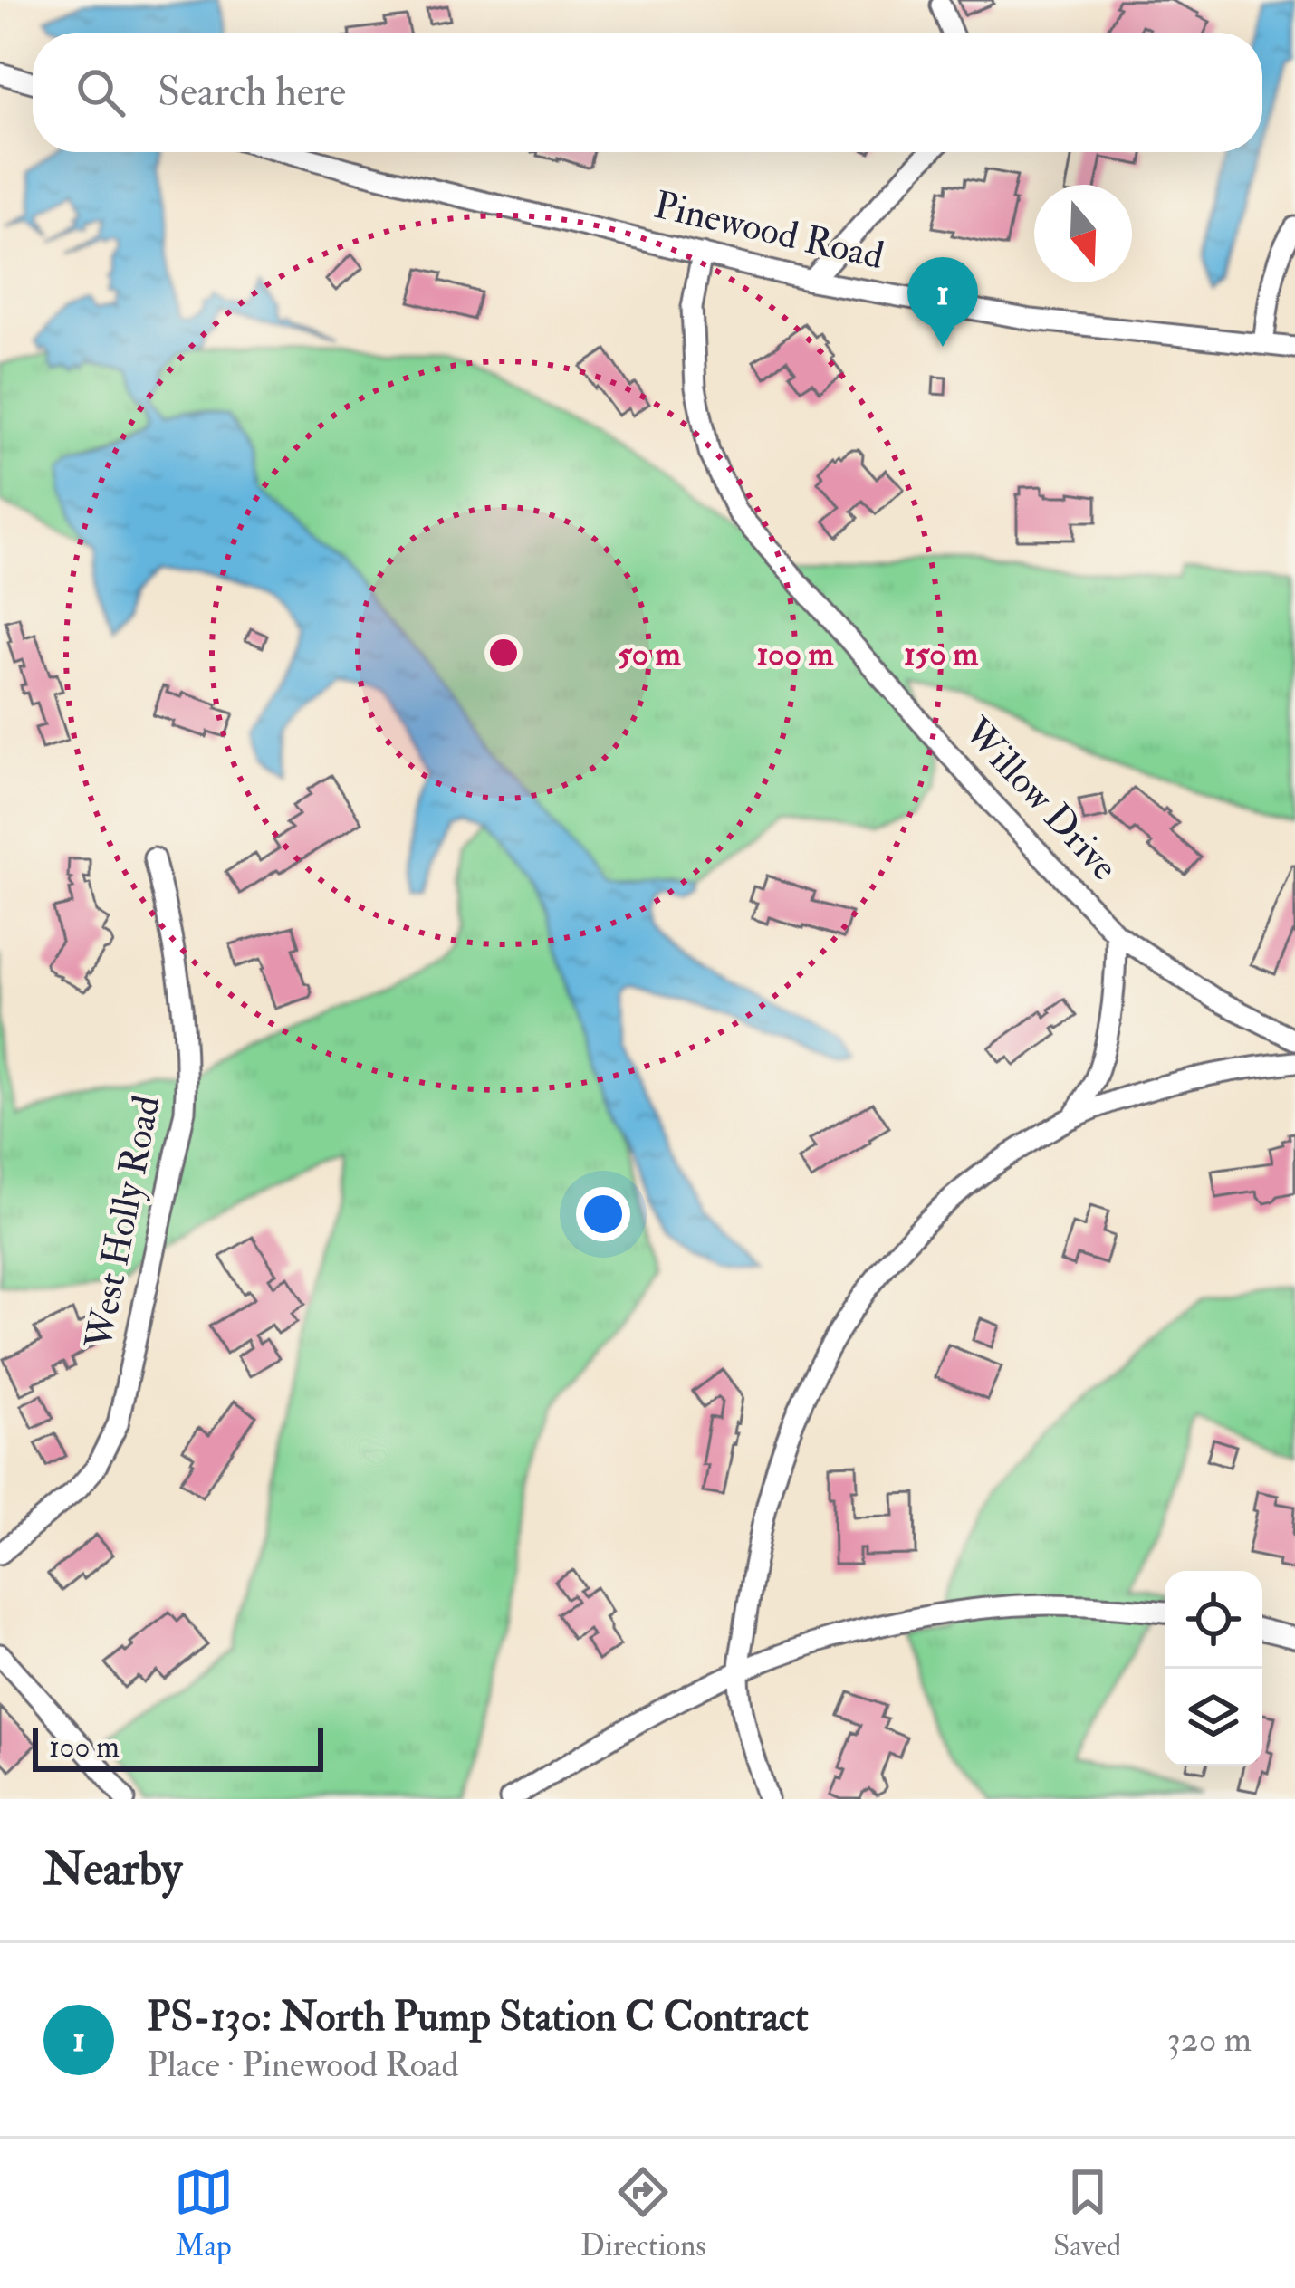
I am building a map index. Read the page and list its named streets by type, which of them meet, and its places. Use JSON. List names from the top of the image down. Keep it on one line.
{"streets":{"street":["Pinewood Road","Willow Drive","West Holly Road"]},"crossings":[["Pinewood Road","Willow Drive"]],"scale_bar":"100 m","north":"bottom","page":{"search":"Search here","pins":"1","scale":"100 m","heading":"Nearby","list":[{"mark":"1","name":"PS-130: North Pump Station C Contract","note":"Place · Pinewood Road","value":"320 m"}],"nav":["Map","Directions","Saved"]},"rings":["50 m","100 m","150 m"]}
